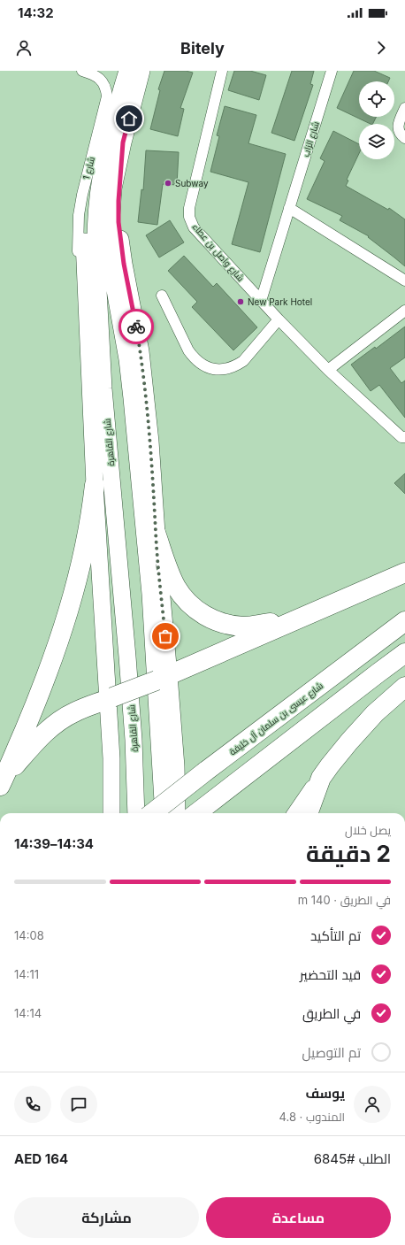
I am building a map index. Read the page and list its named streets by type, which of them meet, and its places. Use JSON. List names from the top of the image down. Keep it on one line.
{"streets":{"highway":["شارع عيسى بن سلمان آل خليفة"],"main road":["شارع القاهرة"],"street":["شارع الزاب","شارع 1","شارع واصل بن عطاء"]},"crossings":[["شارع الزاب","شارع واصل بن عطاء"]],"places":["Subway","New Park Hotel"],"page":{"status":"14:32","header":"Bitely","heading":["2 دقيقة","يصل خلال","14:34–14:39"],"panel":["يوسف","المندوب · 4.8","الطلب #6845","AED 164"],"bar":"في الطريق · 140 m","list":[["تم التأكيد","14:08"],["قيد التحضير","14:11"],["في الطريق","14:14"],"تم التوصيل"],"buttons":["مساعدة","مشاركة"]}}
